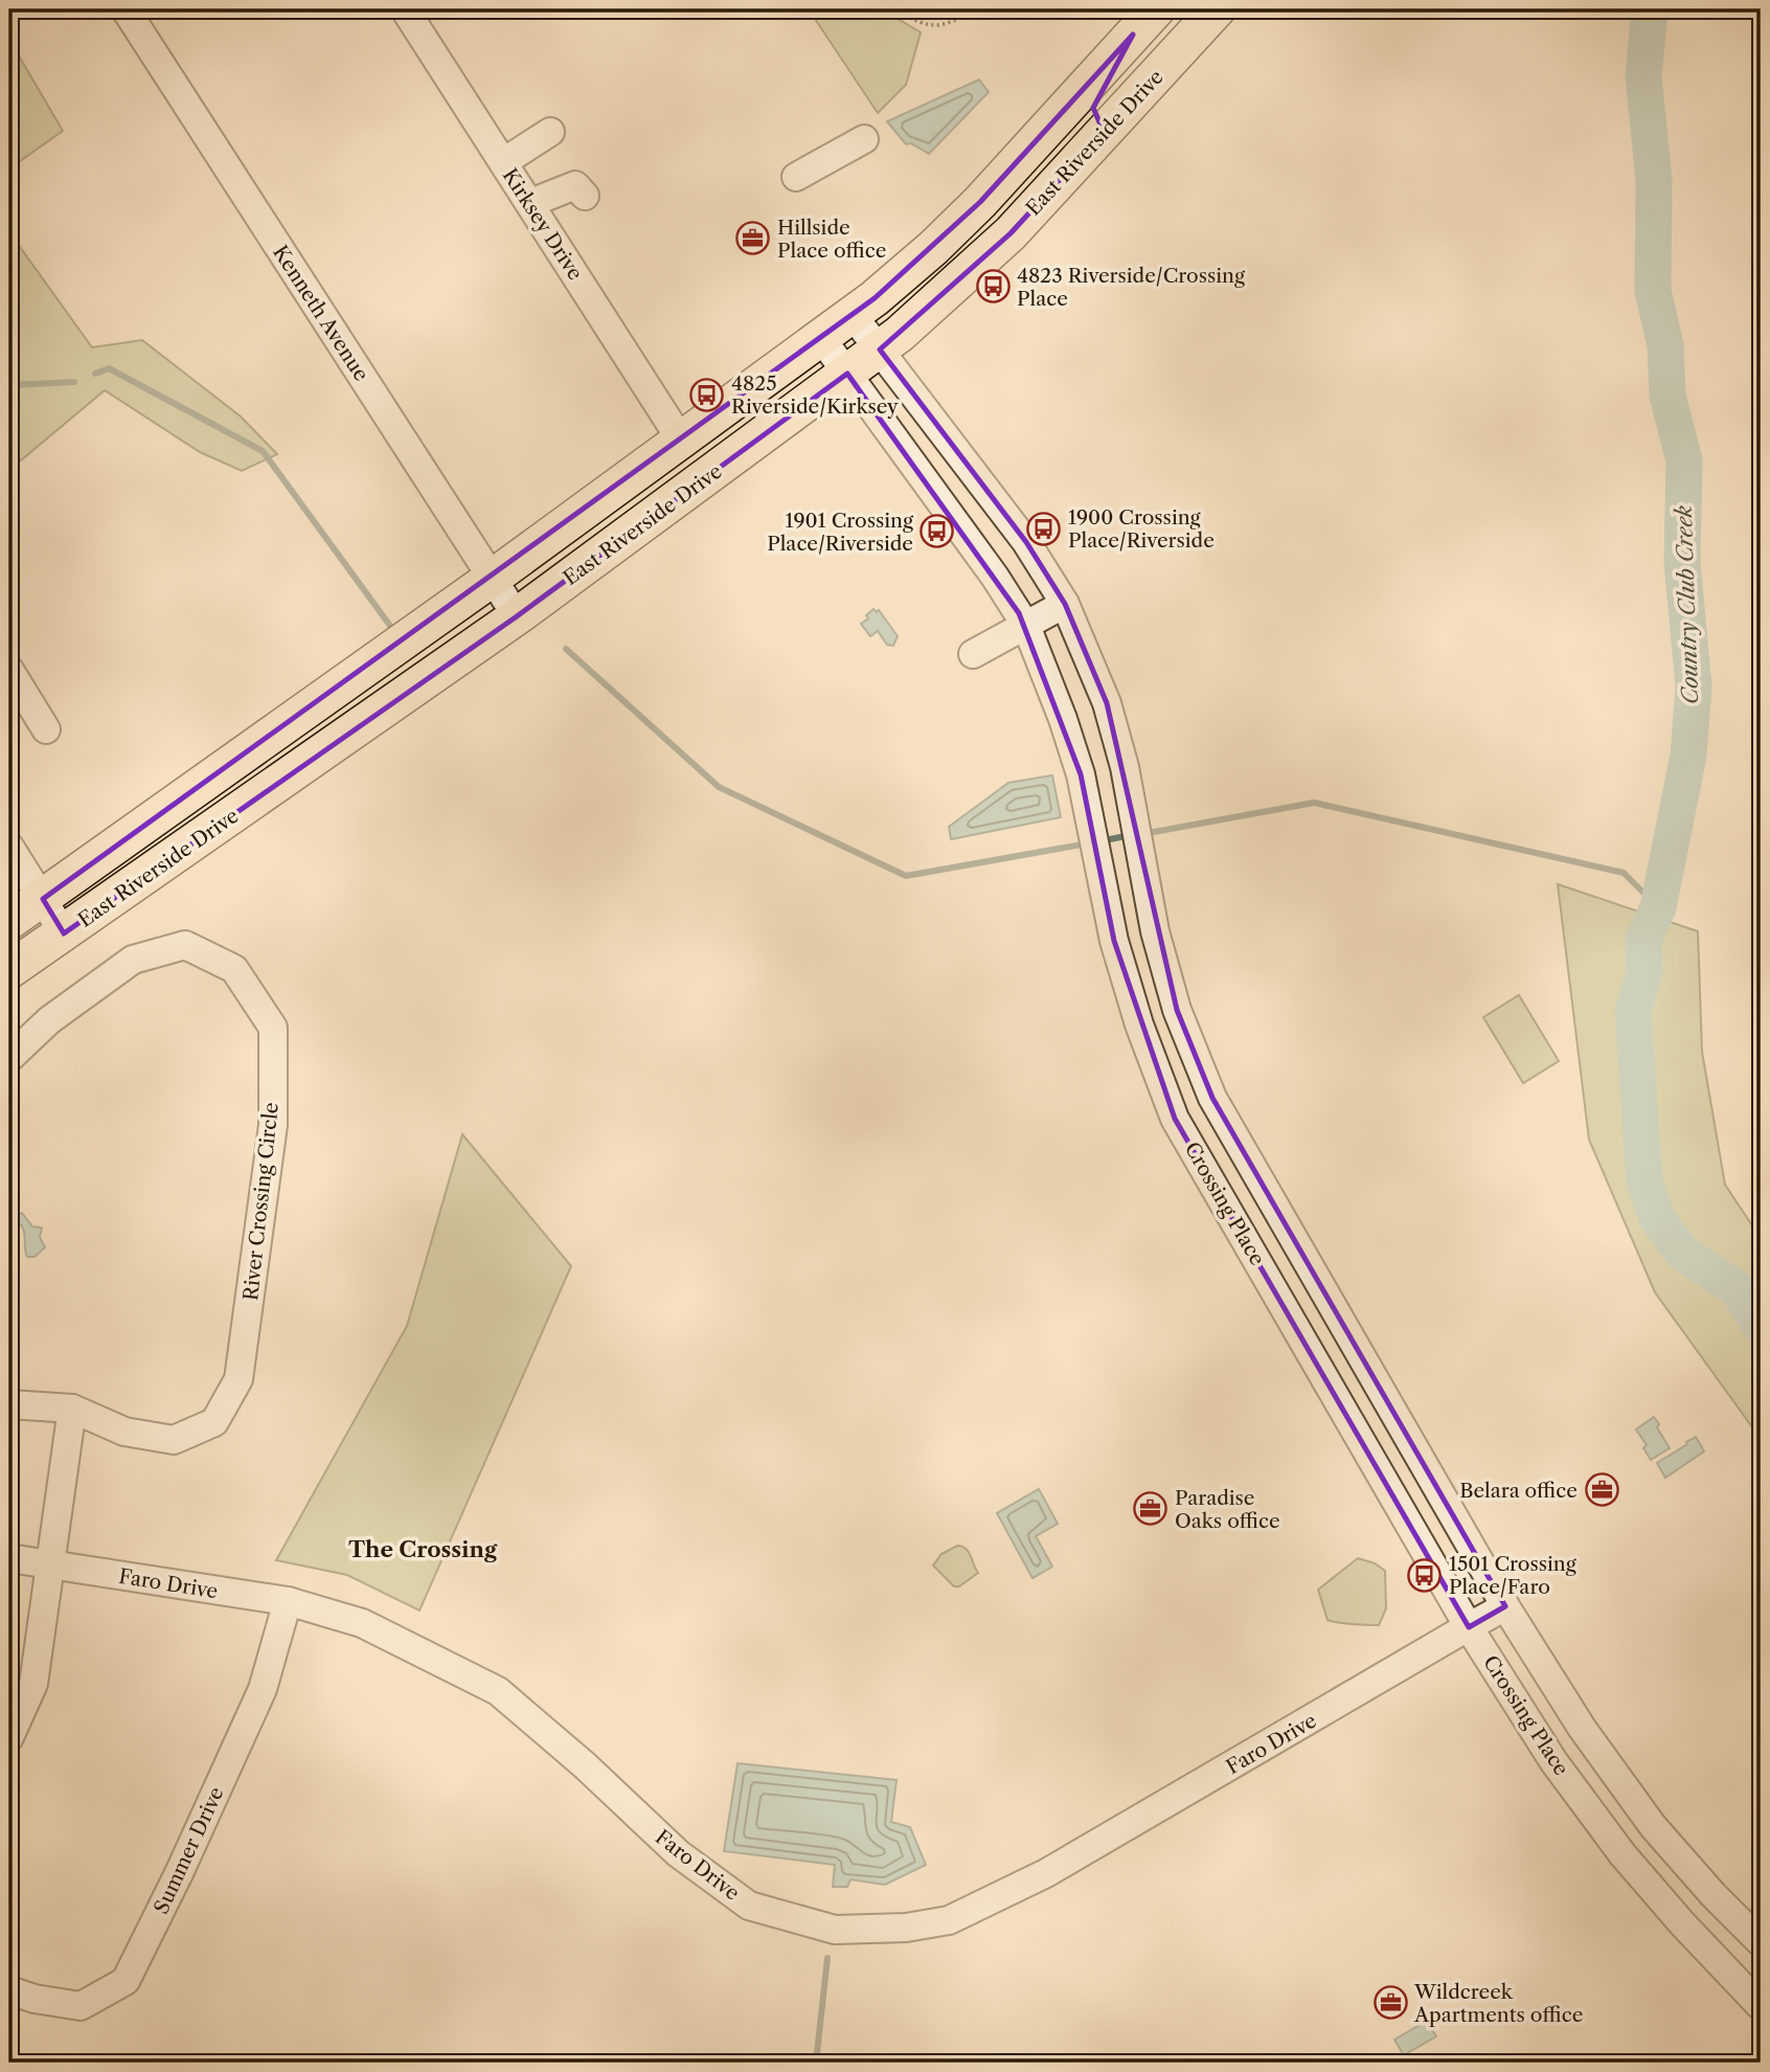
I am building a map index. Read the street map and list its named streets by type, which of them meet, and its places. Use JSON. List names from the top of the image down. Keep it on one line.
{"streets":{"main road":["East Riverside Drive"],"street":["Kirksey Drive","Kenneth Avenue","River Crossing Circle","Crossing Place","Faro Drive","Summer Drive"]},"crossings":[["East Riverside Drive","Kirksey Drive"],["East Riverside Drive","Kenneth Avenue"],["East Riverside Drive","Crossing Place"],["Crossing Place","Faro Drive"],["Faro Drive","Summer Drive"]],"districts":["The Crossing"],"water":["Country Club Creek"],"places":{"office":["Hillside Place office","Belara office","Paradise Oaks office","Wildcreek Apartments office"],"bus stop":["4823 Riverside/Crossing Place","4825 Riverside/Kirksey","1900 Crossing Place/Riverside","1901 Crossing Place/Riverside","1501 Crossing Place/Faro"]}}
